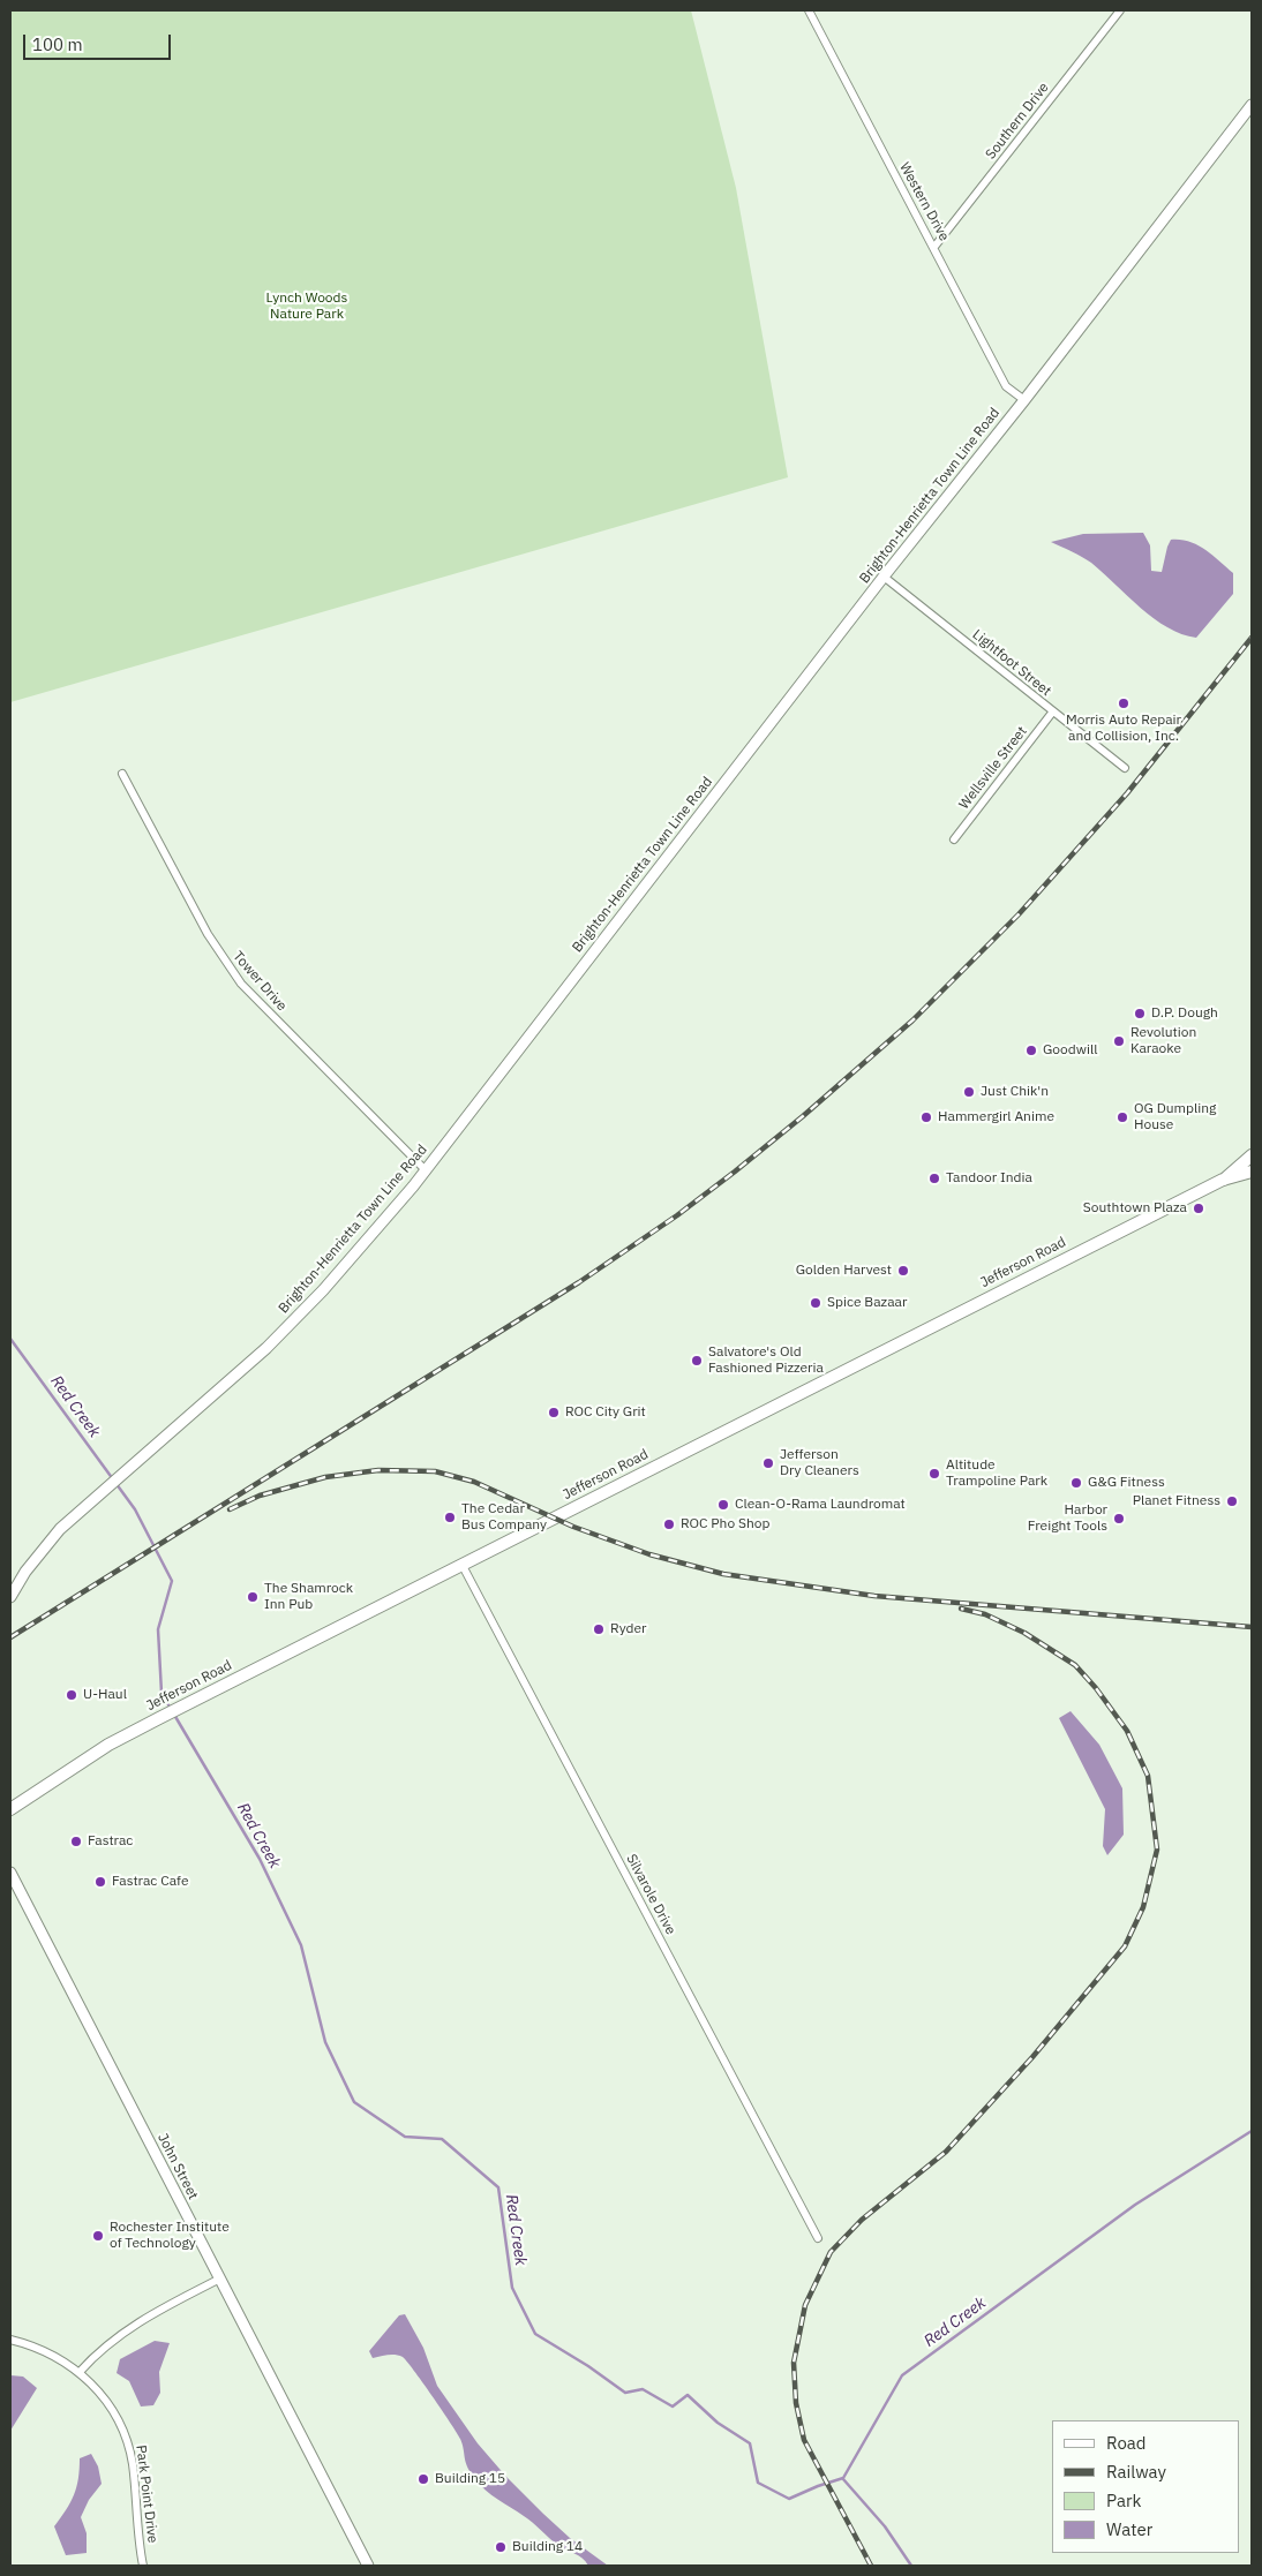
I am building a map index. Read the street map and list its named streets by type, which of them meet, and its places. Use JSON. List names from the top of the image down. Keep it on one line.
{"streets":{"main road":["Jefferson Road"],"street":["Southern Drive","Western Drive","Brighton-Henrietta Town Line Road","Lightfoot Street","Wellsville Street","Tower Drive","Silvarole Drive","John Street","Park Point Drive"]},"crossings":[["Southern Drive","Western Drive"],["Western Drive","Brighton-Henrietta Town Line Road"],["Brighton-Henrietta Town Line Road","Lightfoot Street"],["Brighton-Henrietta Town Line Road","Tower Drive"],["Lightfoot Street","Wellsville Street"],["Jefferson Road","Silvarole Drive"]],"water":["Red Creek"],"parks":["Lynch Woods Nature Park"],"places":["Morris Auto Repair and Collision, Inc.","D.P. Dough","Revolution Karaoke","Goodwill","Just Chik'n","Hammergirl Anime","OG Dumpling House","Tandoor India","Southtown Plaza","Golden Harvest","Spice Bazaar","Salvatore's Old Fashioned Pizzeria","ROC City Grit","Jefferson Dry Cleaners","Altitude Trampoline Park","G&G Fitness","Planet Fitness","Clean-O-Rama Laundromat","The Cedar Bus Company","Harbor Freight Tools","ROC Pho Shop","The Shamrock Inn Pub","Ryder","U-Haul","Fastrac","Fastrac Cafe","Rochester Institute of Technology","Building 15","Building 14"],"legend":["Road","Railway","Park","Water"],"scale_bar":"100 m"}
